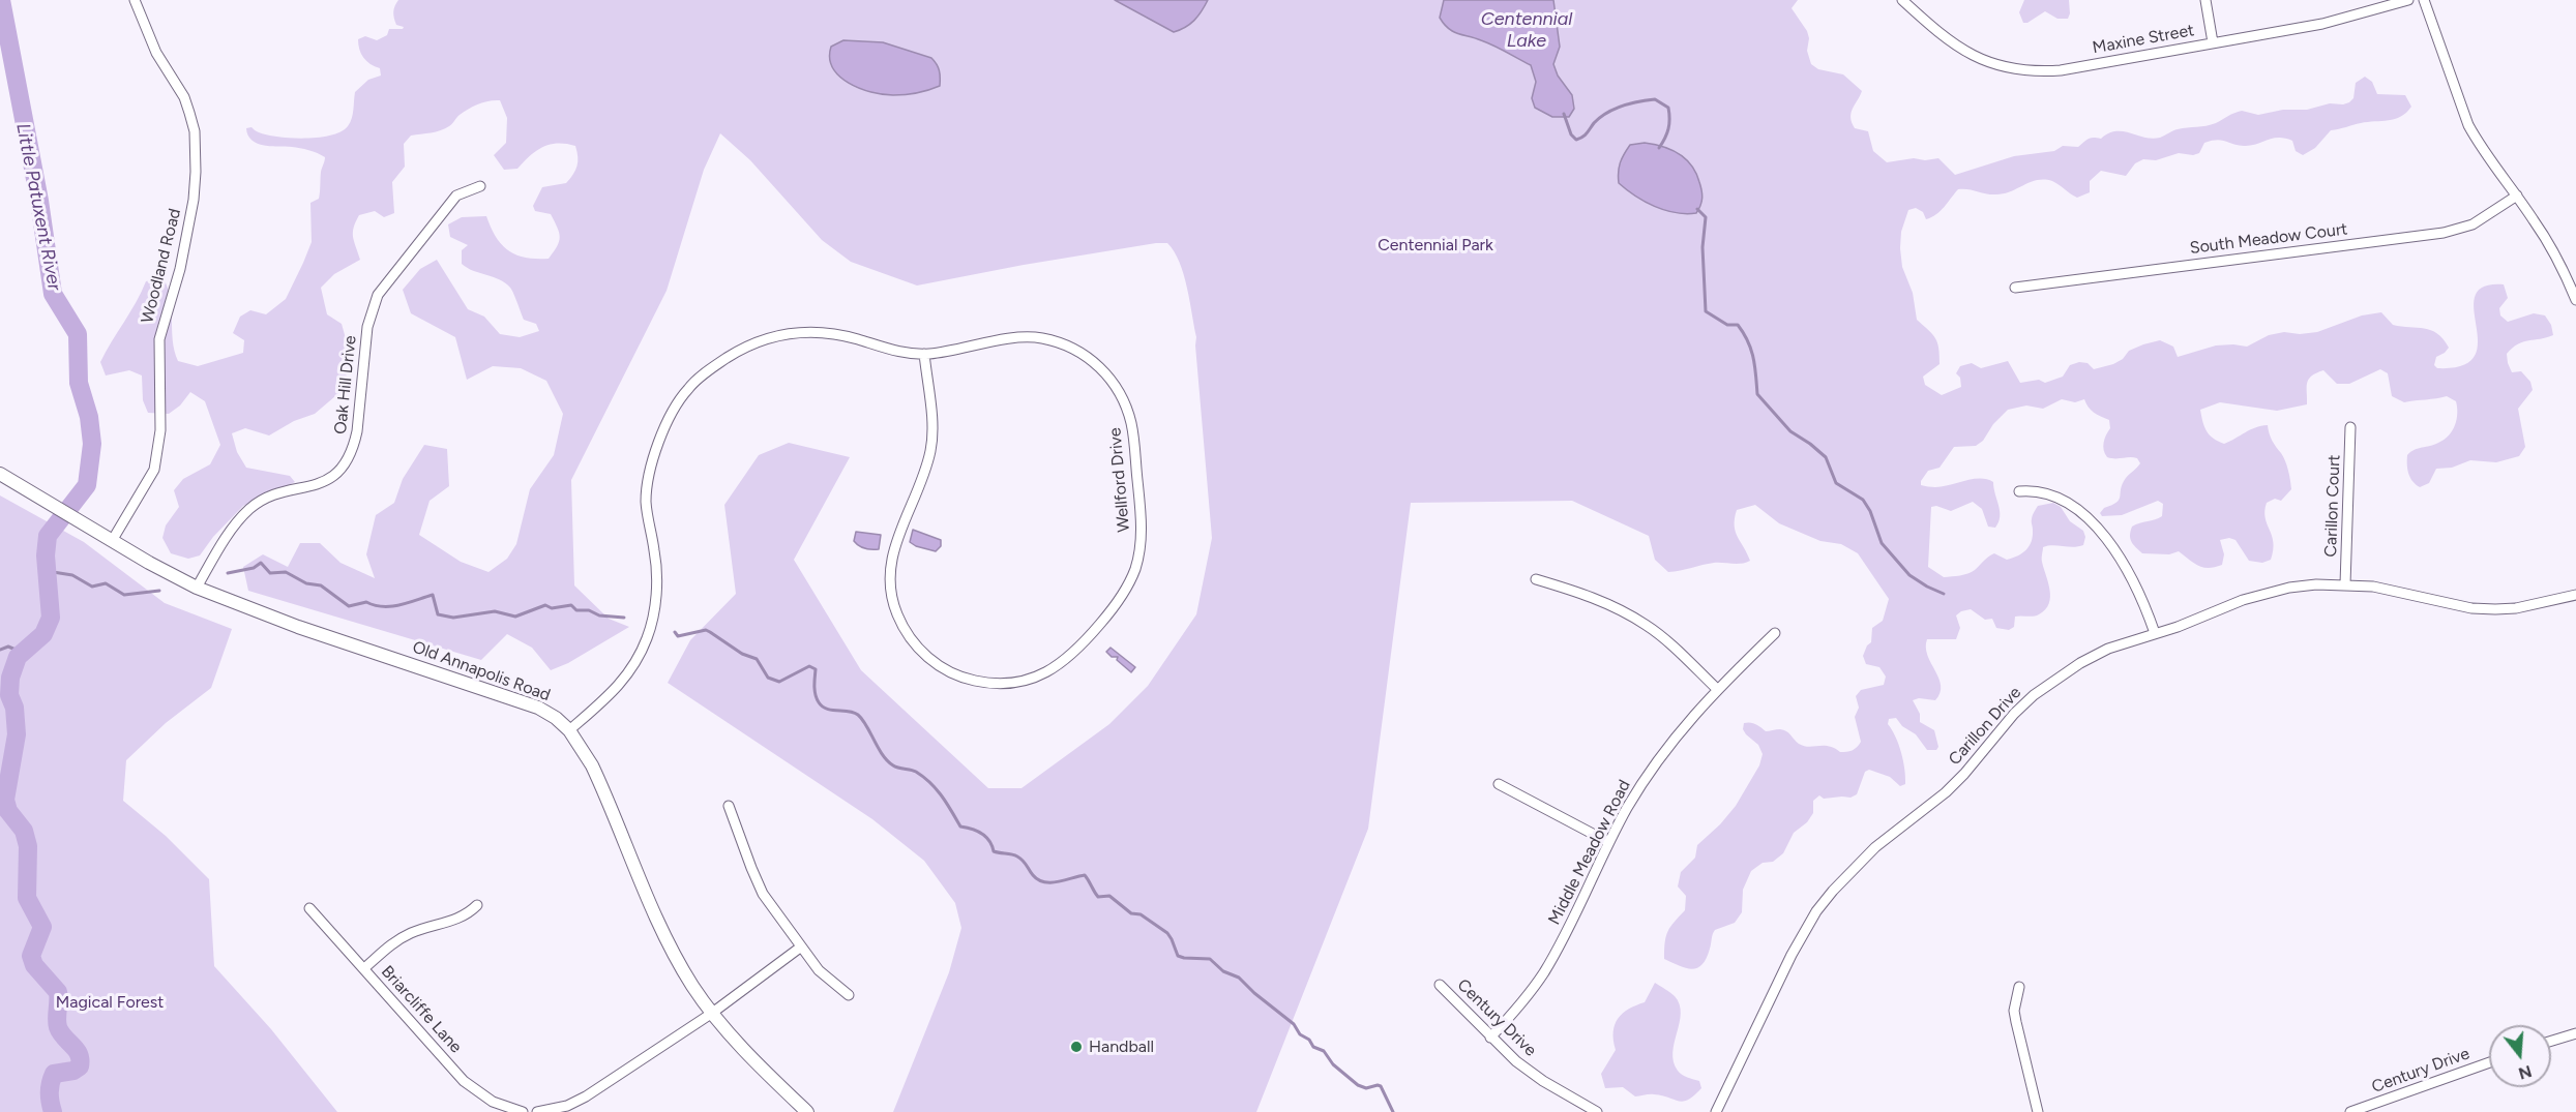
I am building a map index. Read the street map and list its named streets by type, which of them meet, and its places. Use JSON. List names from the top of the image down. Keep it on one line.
{"streets":{"street":["Maxine Street","South Meadow Court","Woodland Road","Oak Hill Drive","Wellford Drive","Carillon Court","Old Annapolis Road","Carillon Drive","Middle Meadow Road","Briarcliffe Lane","Century Drive"]},"crossings":[["Woodland Road","Old Annapolis Road"],["Oak Hill Drive","Old Annapolis Road"],["Wellford Drive","Old Annapolis Road"],["Carillon Court","Carillon Drive"],["Middle Meadow Road","Century Drive"]],"water":["Centennial Lake","Little Patuxent River"],"parks":["Centennial Park","Magical Forest"],"places":["Handball"],"north":"bottom"}
